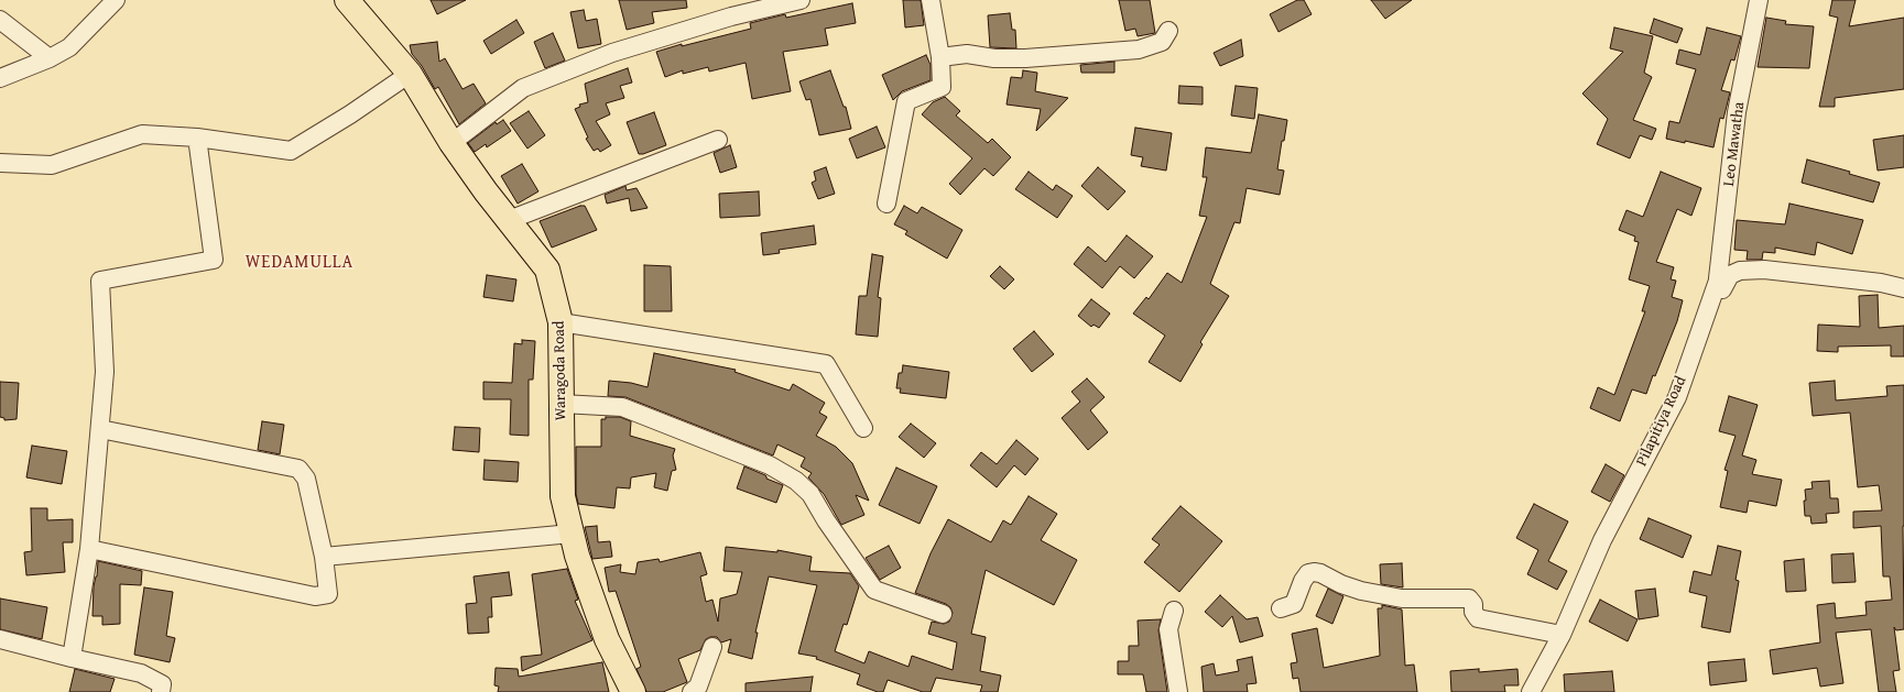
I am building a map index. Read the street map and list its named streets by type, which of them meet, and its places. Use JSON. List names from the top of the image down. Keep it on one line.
{"streets":{"main road":["Waragoda Road"],"street":["Leo Mawatha","Pilapitiya Road"]},"crossings":[["Leo Mawatha","Pilapitiya Road"]],"districts":["WEDAMULLA"]}
